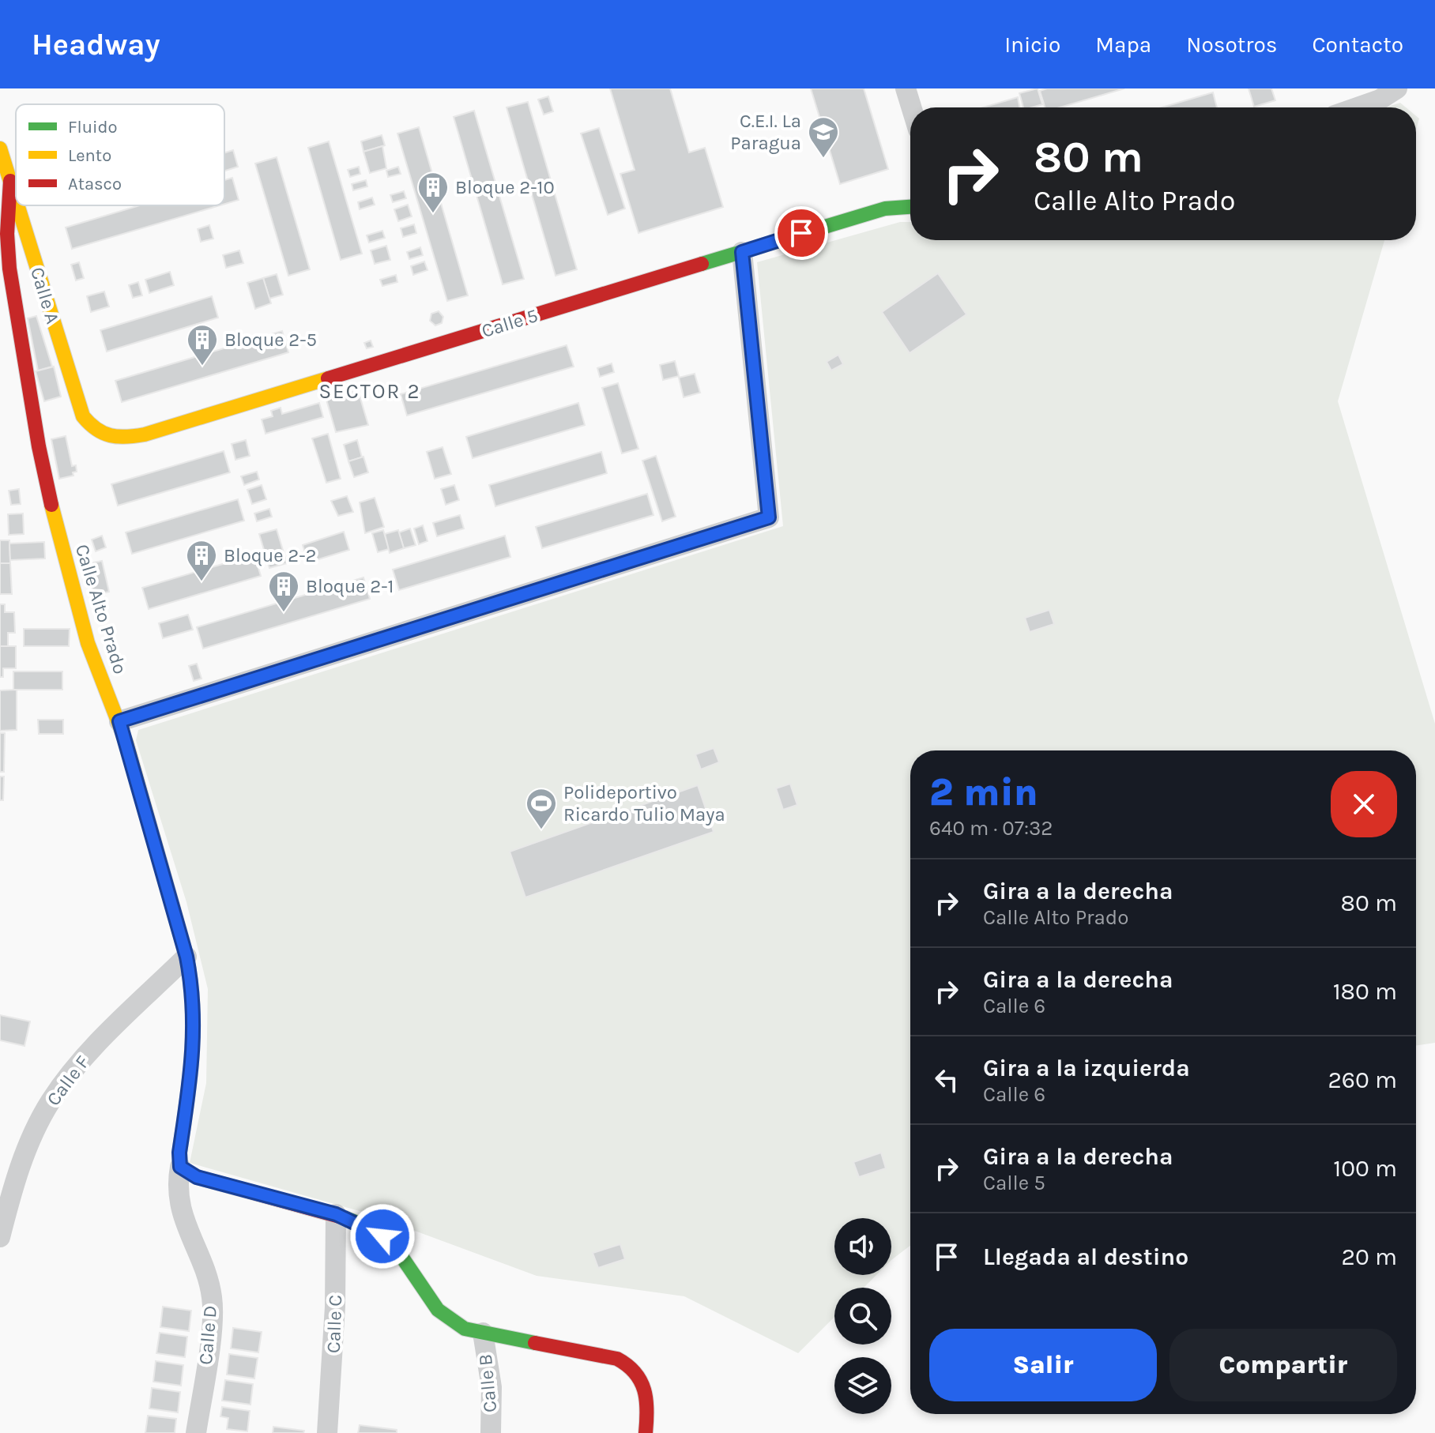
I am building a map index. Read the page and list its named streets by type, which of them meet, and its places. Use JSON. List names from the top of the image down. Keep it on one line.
{"streets":{"street":["Calle A","Calle 5","Calle Alto Prado","Calle F","Calle C","Calle D","Calle B"]},"crossings":[["Calle A","Calle 5"],["Calle A","Calle Alto Prado"],["Calle Alto Prado","Calle F"],["Calle Alto Prado","Calle D"]],"districts":["SECTOR 2"],"places":{"school or university":["C.E.I. La Paragua"],"building":["Bloque 2-10","Bloque 2-5","Bloque 2-2","Bloque 2-1"],"sports":["Polideportivo Ricardo Tulio Maya"]},"legend":["Fluido","Lento","Atasco"],"page":{"header":"Headway","nav":["Inicio","Mapa","Nosotros","Contacto"],"turn":["80 m","Calle Alto Prado"],"heading":["2 min","640 m · 07:32"],"list":[{"name":"Gira a la derecha","note":"Calle Alto Prado","value":"80 m"},{"name":"Gira a la derecha","note":"Calle 6","value":"180 m"},{"name":"Gira a la izquierda","note":"Calle 6","value":"260 m"},{"name":"Gira a la derecha","note":"Calle 5","value":"100 m"},{"name":"Llegada al destino","value":"20 m"}],"buttons":["Salir","Compartir"]}}
